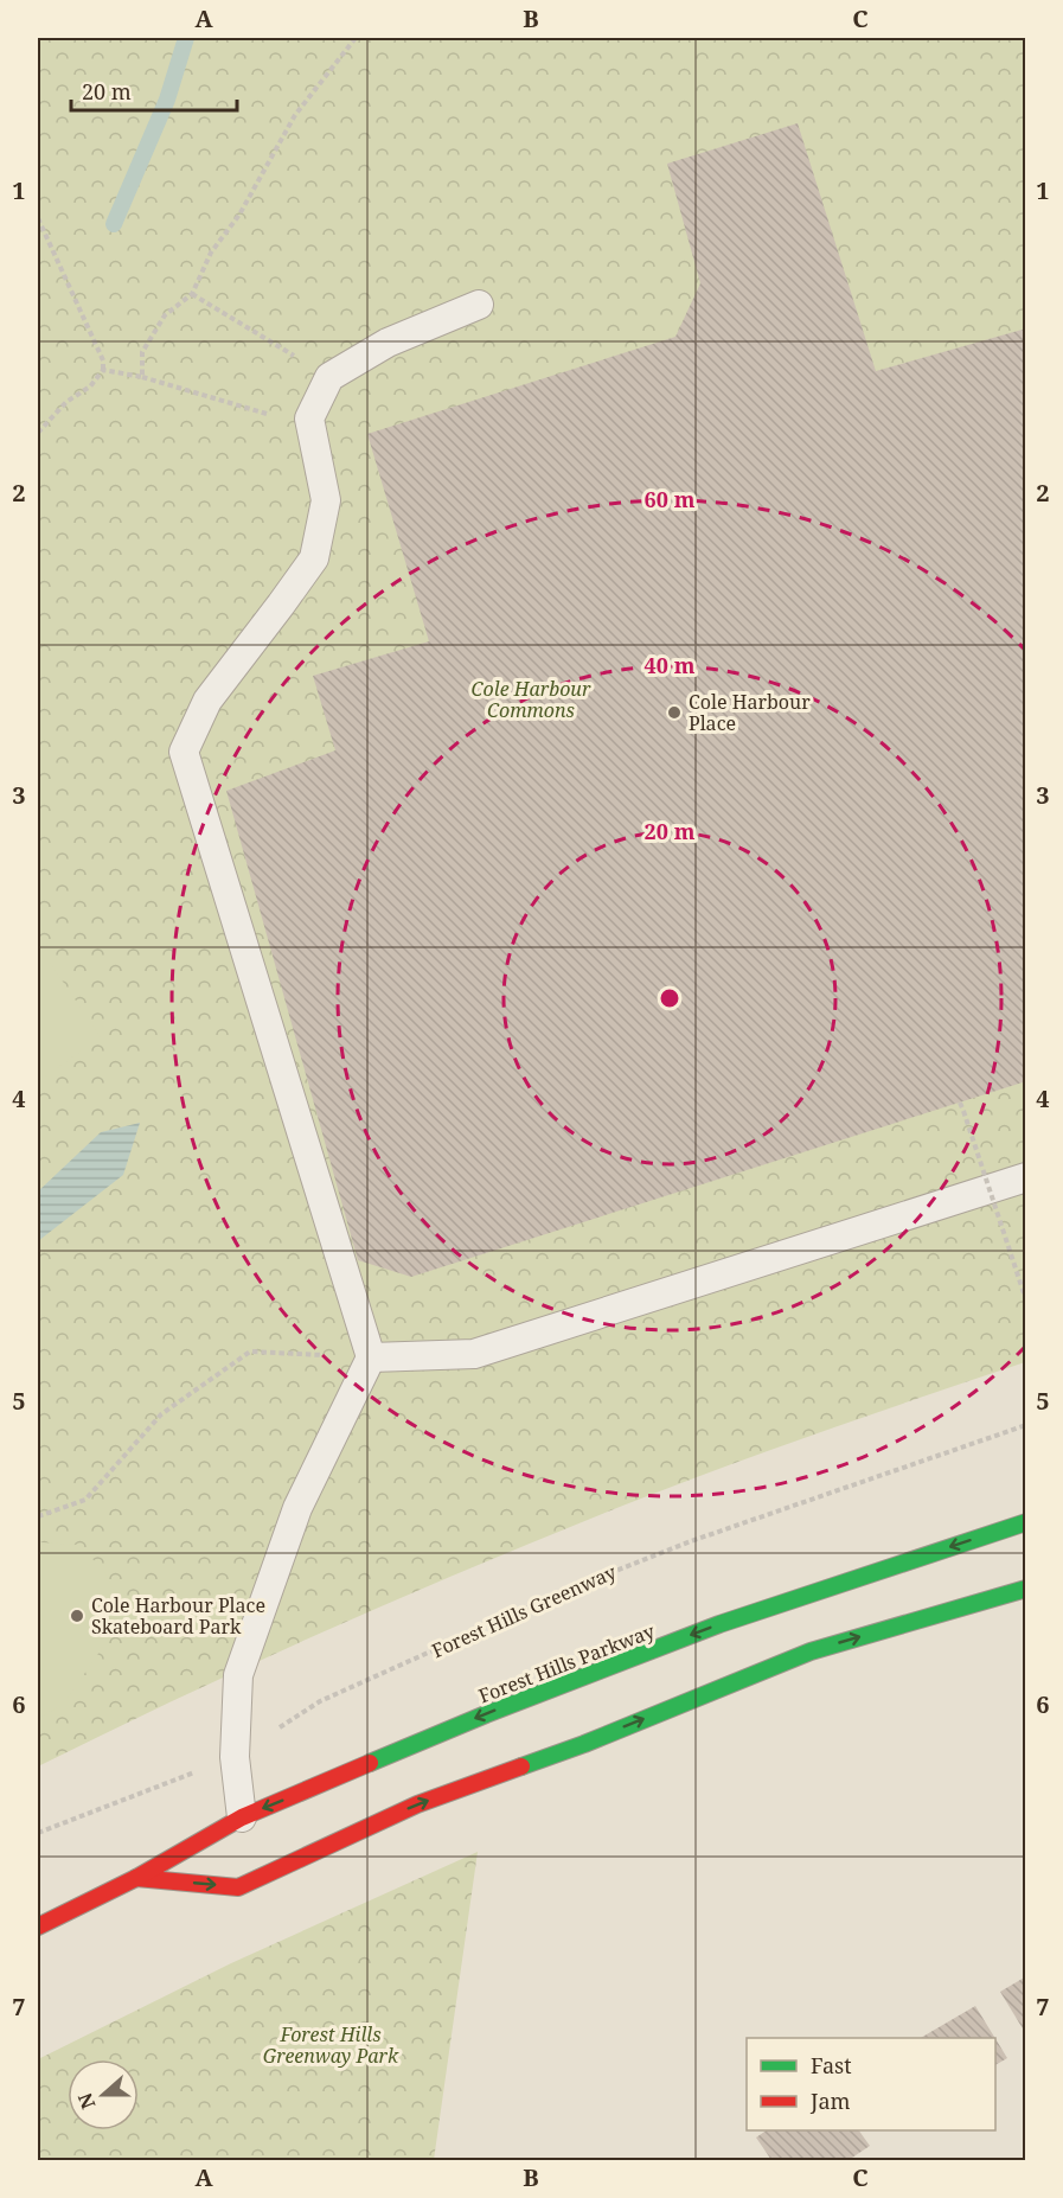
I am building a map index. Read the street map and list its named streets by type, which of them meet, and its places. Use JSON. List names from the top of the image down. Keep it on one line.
{"streets":{"main road":["Forest Hills Parkway"],"path":["Forest Hills Greenway"]},"parks":["Cole Harbour Commons","Forest Hills Greenway Park"],"places":["Cole Harbour Place","Cole Harbour Place Skateboard Park"],"legend":["Fast","Jam"],"scale_bar":"20 m","north":"left","grid":{"columns":["A","B","C"],"rows":["1","2","3","4","5","6","7"]},"rings":["60 m","40 m","20 m"]}
